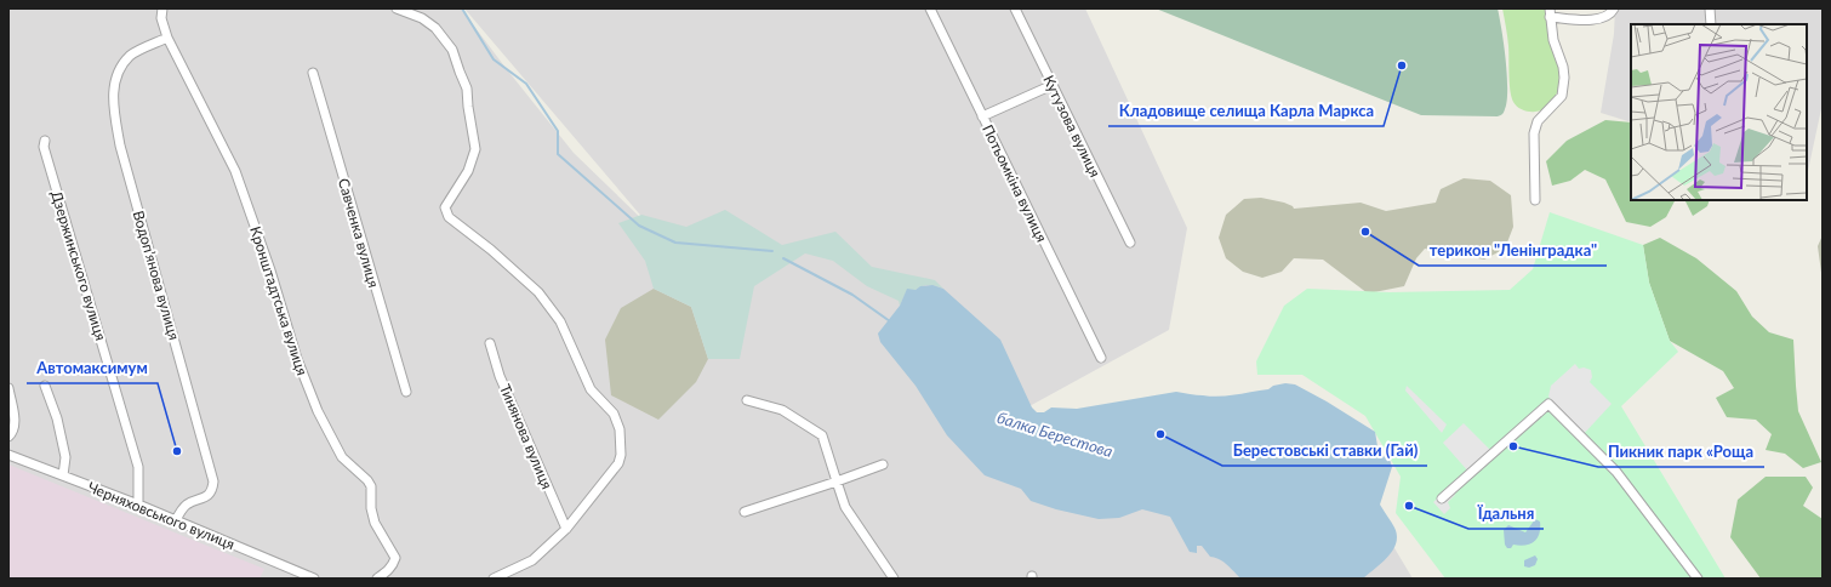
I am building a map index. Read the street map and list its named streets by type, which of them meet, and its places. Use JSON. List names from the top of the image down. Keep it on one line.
{"streets":{"street":["Кутузова вулиця","Потьомкіна вулиця","Савченка вулиця","Дзержинського вулиця","Водоп’янова вулиця","Кронштадтська вулиця","Тинянова вулиця","Черняховського вулиця"]},"crossings":[["Дзержинського вулиця","Черняховського вулиця"],["Водоп’янова вулиця","Кронштадтська вулиця"],["Водоп’янова вулиця","Черняховського вулиця"]],"water":["балка Берестова"],"places":["Кладовище селища Карла Маркса","терикон \"Ленінградка\"","Берестовські ставки (Гай)","Пикник парк «Роща","Автомаксимум","Їдальня"]}
